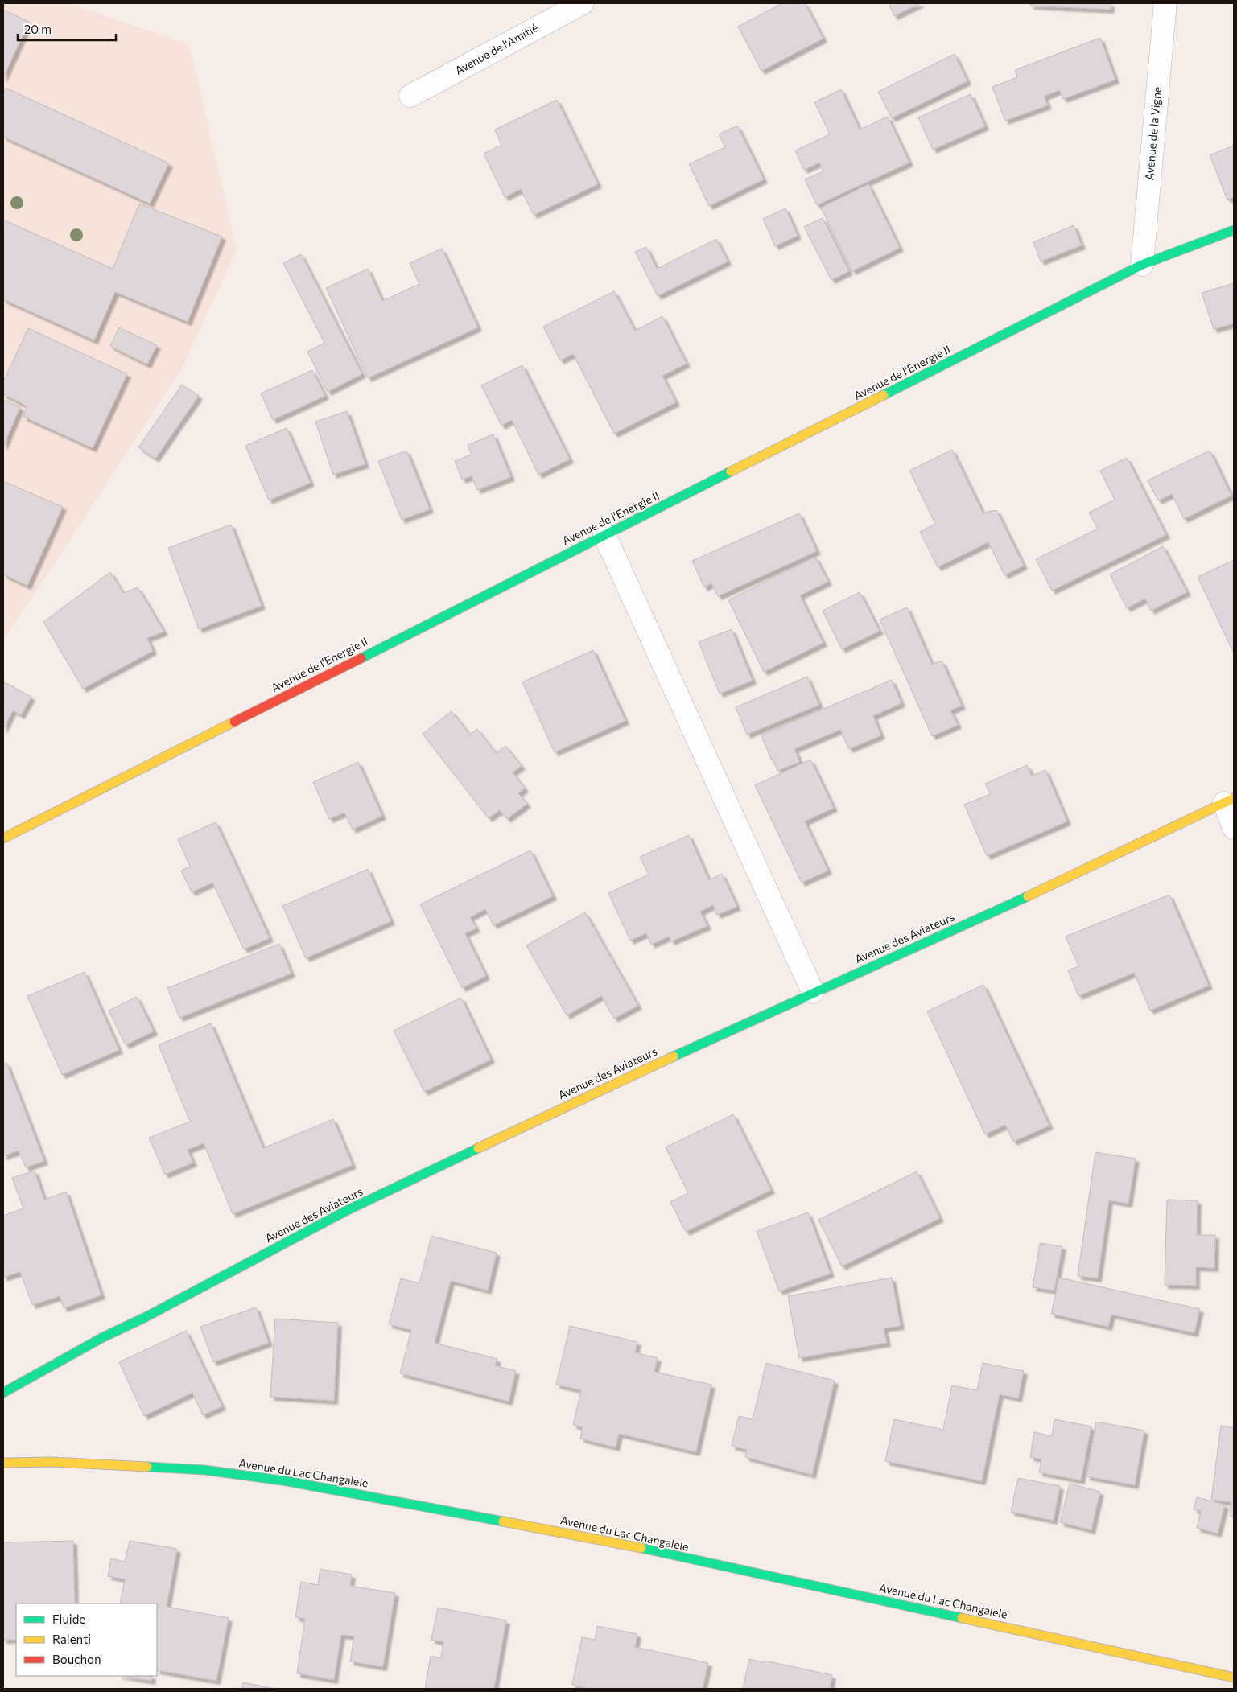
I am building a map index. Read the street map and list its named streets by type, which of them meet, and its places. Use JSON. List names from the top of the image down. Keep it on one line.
{"streets":{"street":["Avenue de l'Amitié","Avenue de la Vigne","Avenue de l'Energie II","Avenue des Aviateurs","Avenue du Lac Changalele"]},"crossings":[["Avenue de la Vigne","Avenue de l'Energie II"]],"legend":["Fluide","Ralenti","Bouchon"],"scale_bar":"20 m"}
